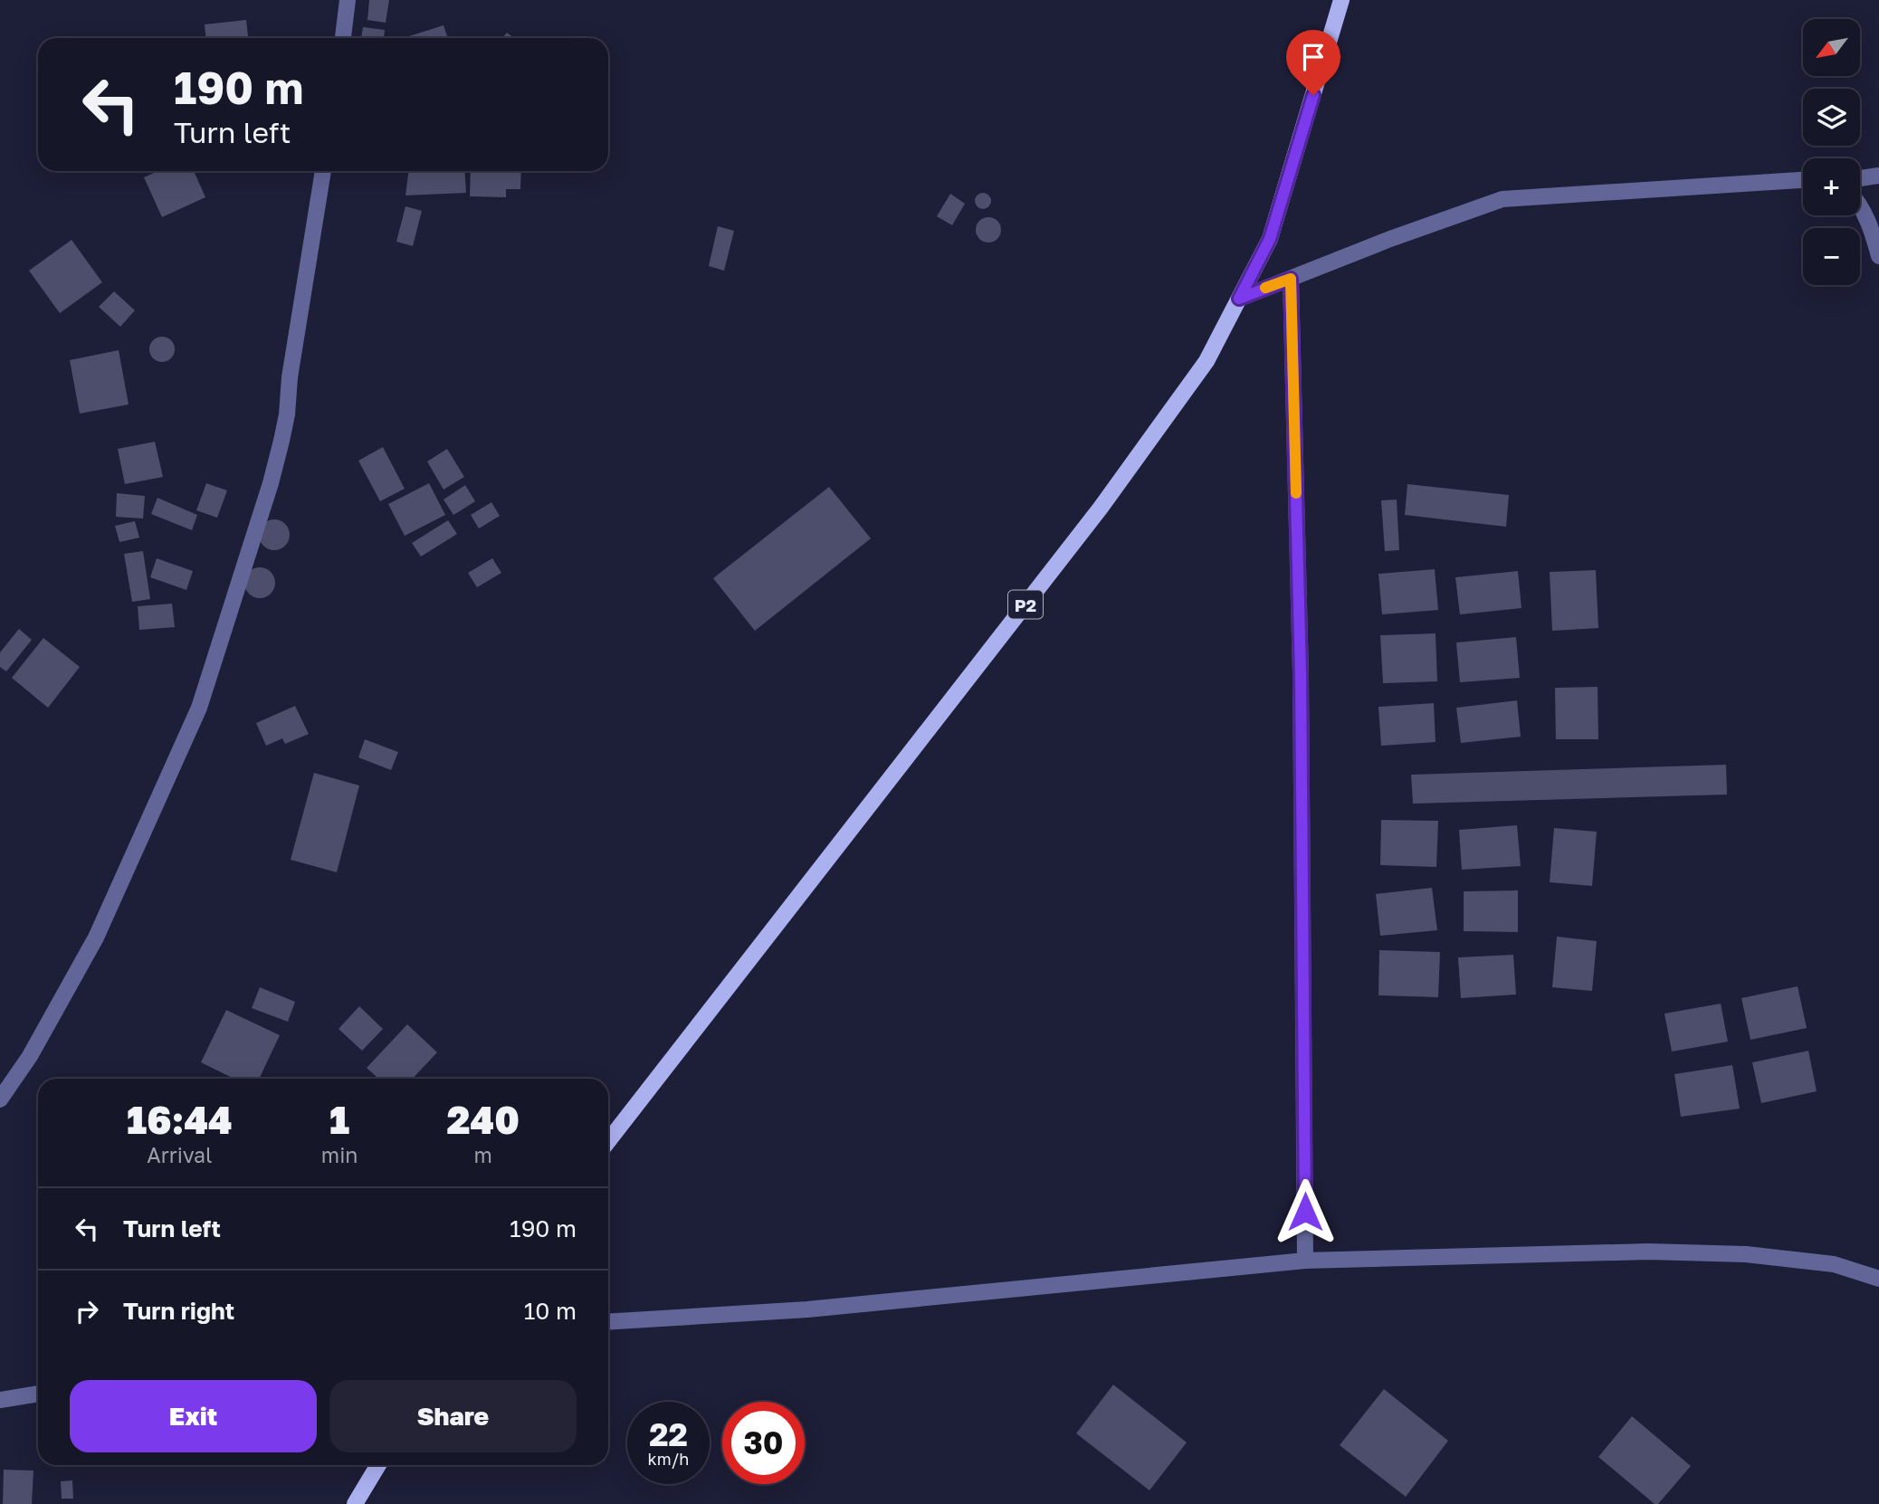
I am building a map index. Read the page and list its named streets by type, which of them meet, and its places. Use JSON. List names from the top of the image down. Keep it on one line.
{"streets":{"main road":["P2"]},"north":"bottom left","page":{"map_buttons":["+","−"],"turn":["190 m","Turn left"],"eta":["16:44","Arrival","1","min","240","m"],"list":[{"name":"Turn left","value":"190 m"},{"name":"Turn right","value":"10 m"}],"buttons":["Exit","Share"],"speed":"22 km/h","limit":"30"}}
